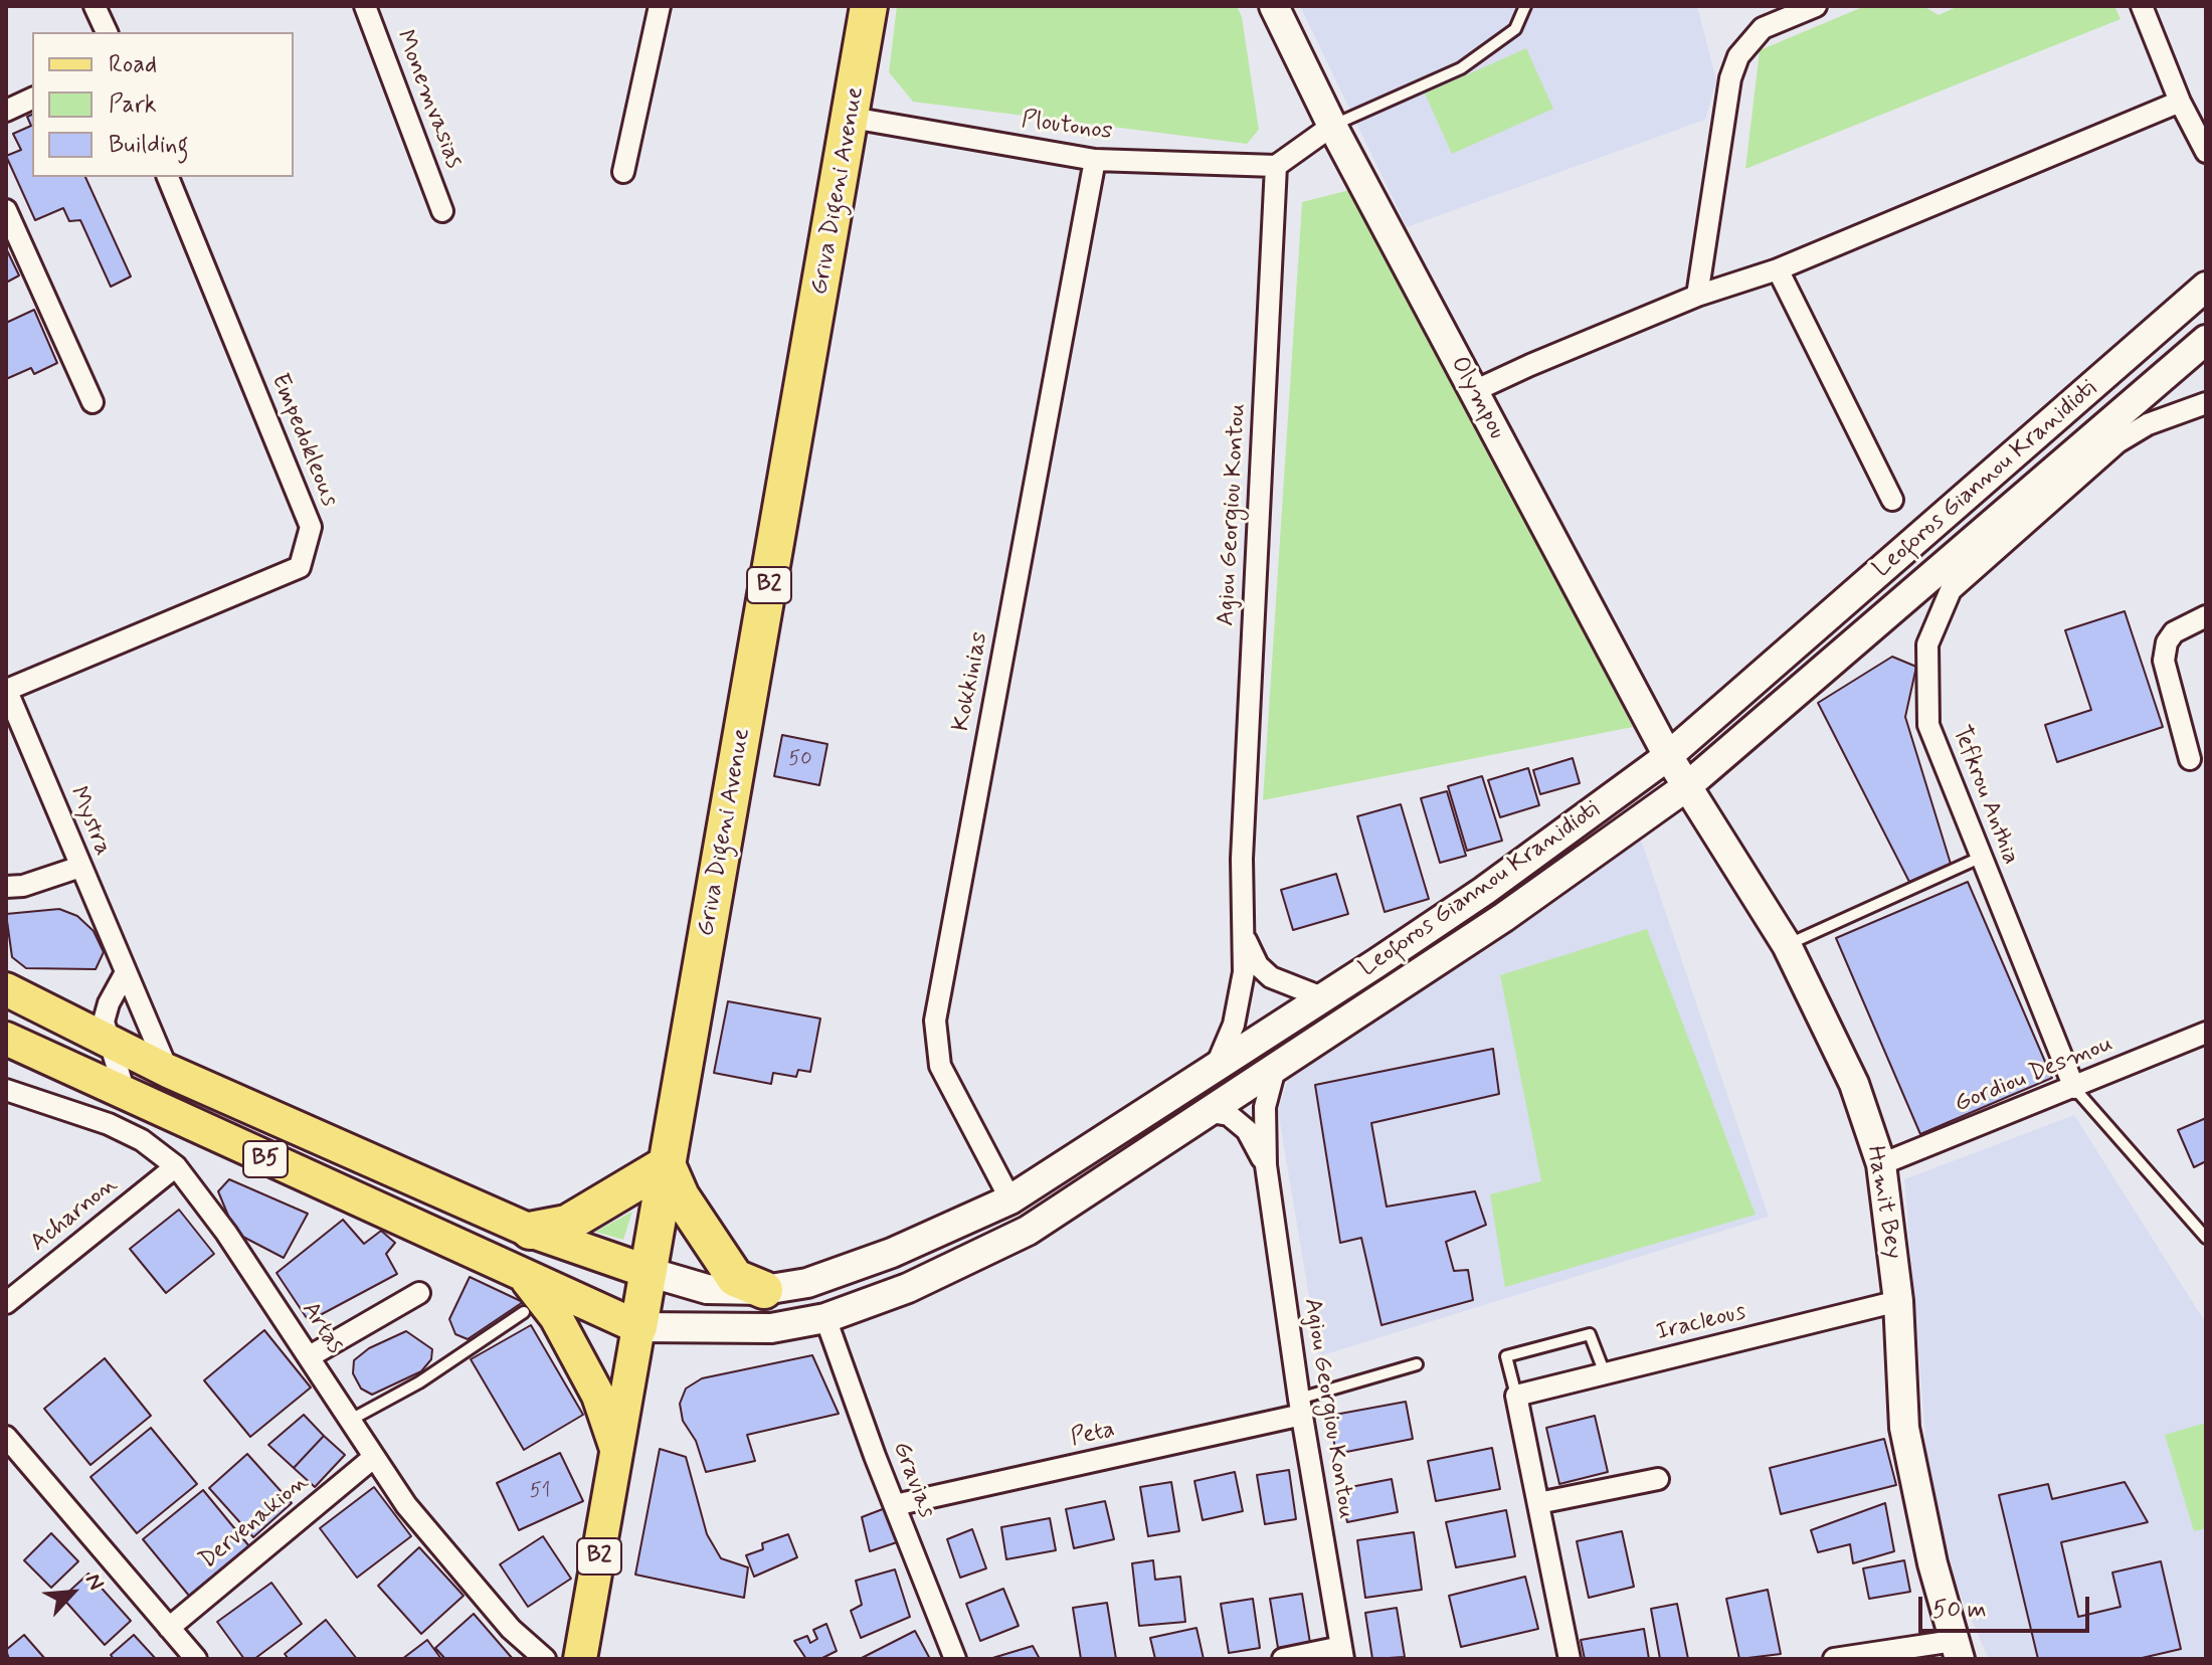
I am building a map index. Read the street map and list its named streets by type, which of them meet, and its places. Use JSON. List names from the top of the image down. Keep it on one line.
{"streets":{"highway":["Griva Digeni Avenue","B2"],"main road":["Olympou","Leoforos Giannou Kranidioti","B5","Hamit Bey"],"street":["Monemvasias","Ploutonos","Empedokleous","Agiou Georgiou Kontou","Kokkinias","Tefkrou Anthia","Mystra","Gordiou Desmou","Acharnon","Iracleous","Artas","Peta","Gravias","Dervenakion"]},"crossings":[["Ploutonos","Griva Digeni Avenue"],["Ploutonos","Agiou Georgiou Kontou"],["Ploutonos","Kokkinias"],["Griva Digeni Avenue","Leoforos Giannou Kranidioti"],["Griva Digeni Avenue","B5"],["Olympou","Leoforos Giannou Kranidioti"],["Olympou","Hamit Bey"],["Empedokleous","Mystra"],["Leoforos Giannou Kranidioti","Agiou Georgiou Kontou"],["Leoforos Giannou Kranidioti","Kokkinias"],["Leoforos Giannou Kranidioti","B5"],["Leoforos Giannou Kranidioti","Hamit Bey"],["Leoforos Giannou Kranidioti","Gravias"],["Agiou Georgiou Kontou","Peta"],["Tefkrou Anthia","Gordiou Desmou"],["Mystra","B5"],["Gordiou Desmou","Hamit Bey"],["Hamit Bey","Iracleous"],["Acharnon","Artas"],["Artas","Dervenakion"],["Peta","Gravias"]],"house_numbers":["50","51"],"legend":["Road","Park","Building"],"scale_bar":"50 m","north":"top right"}
